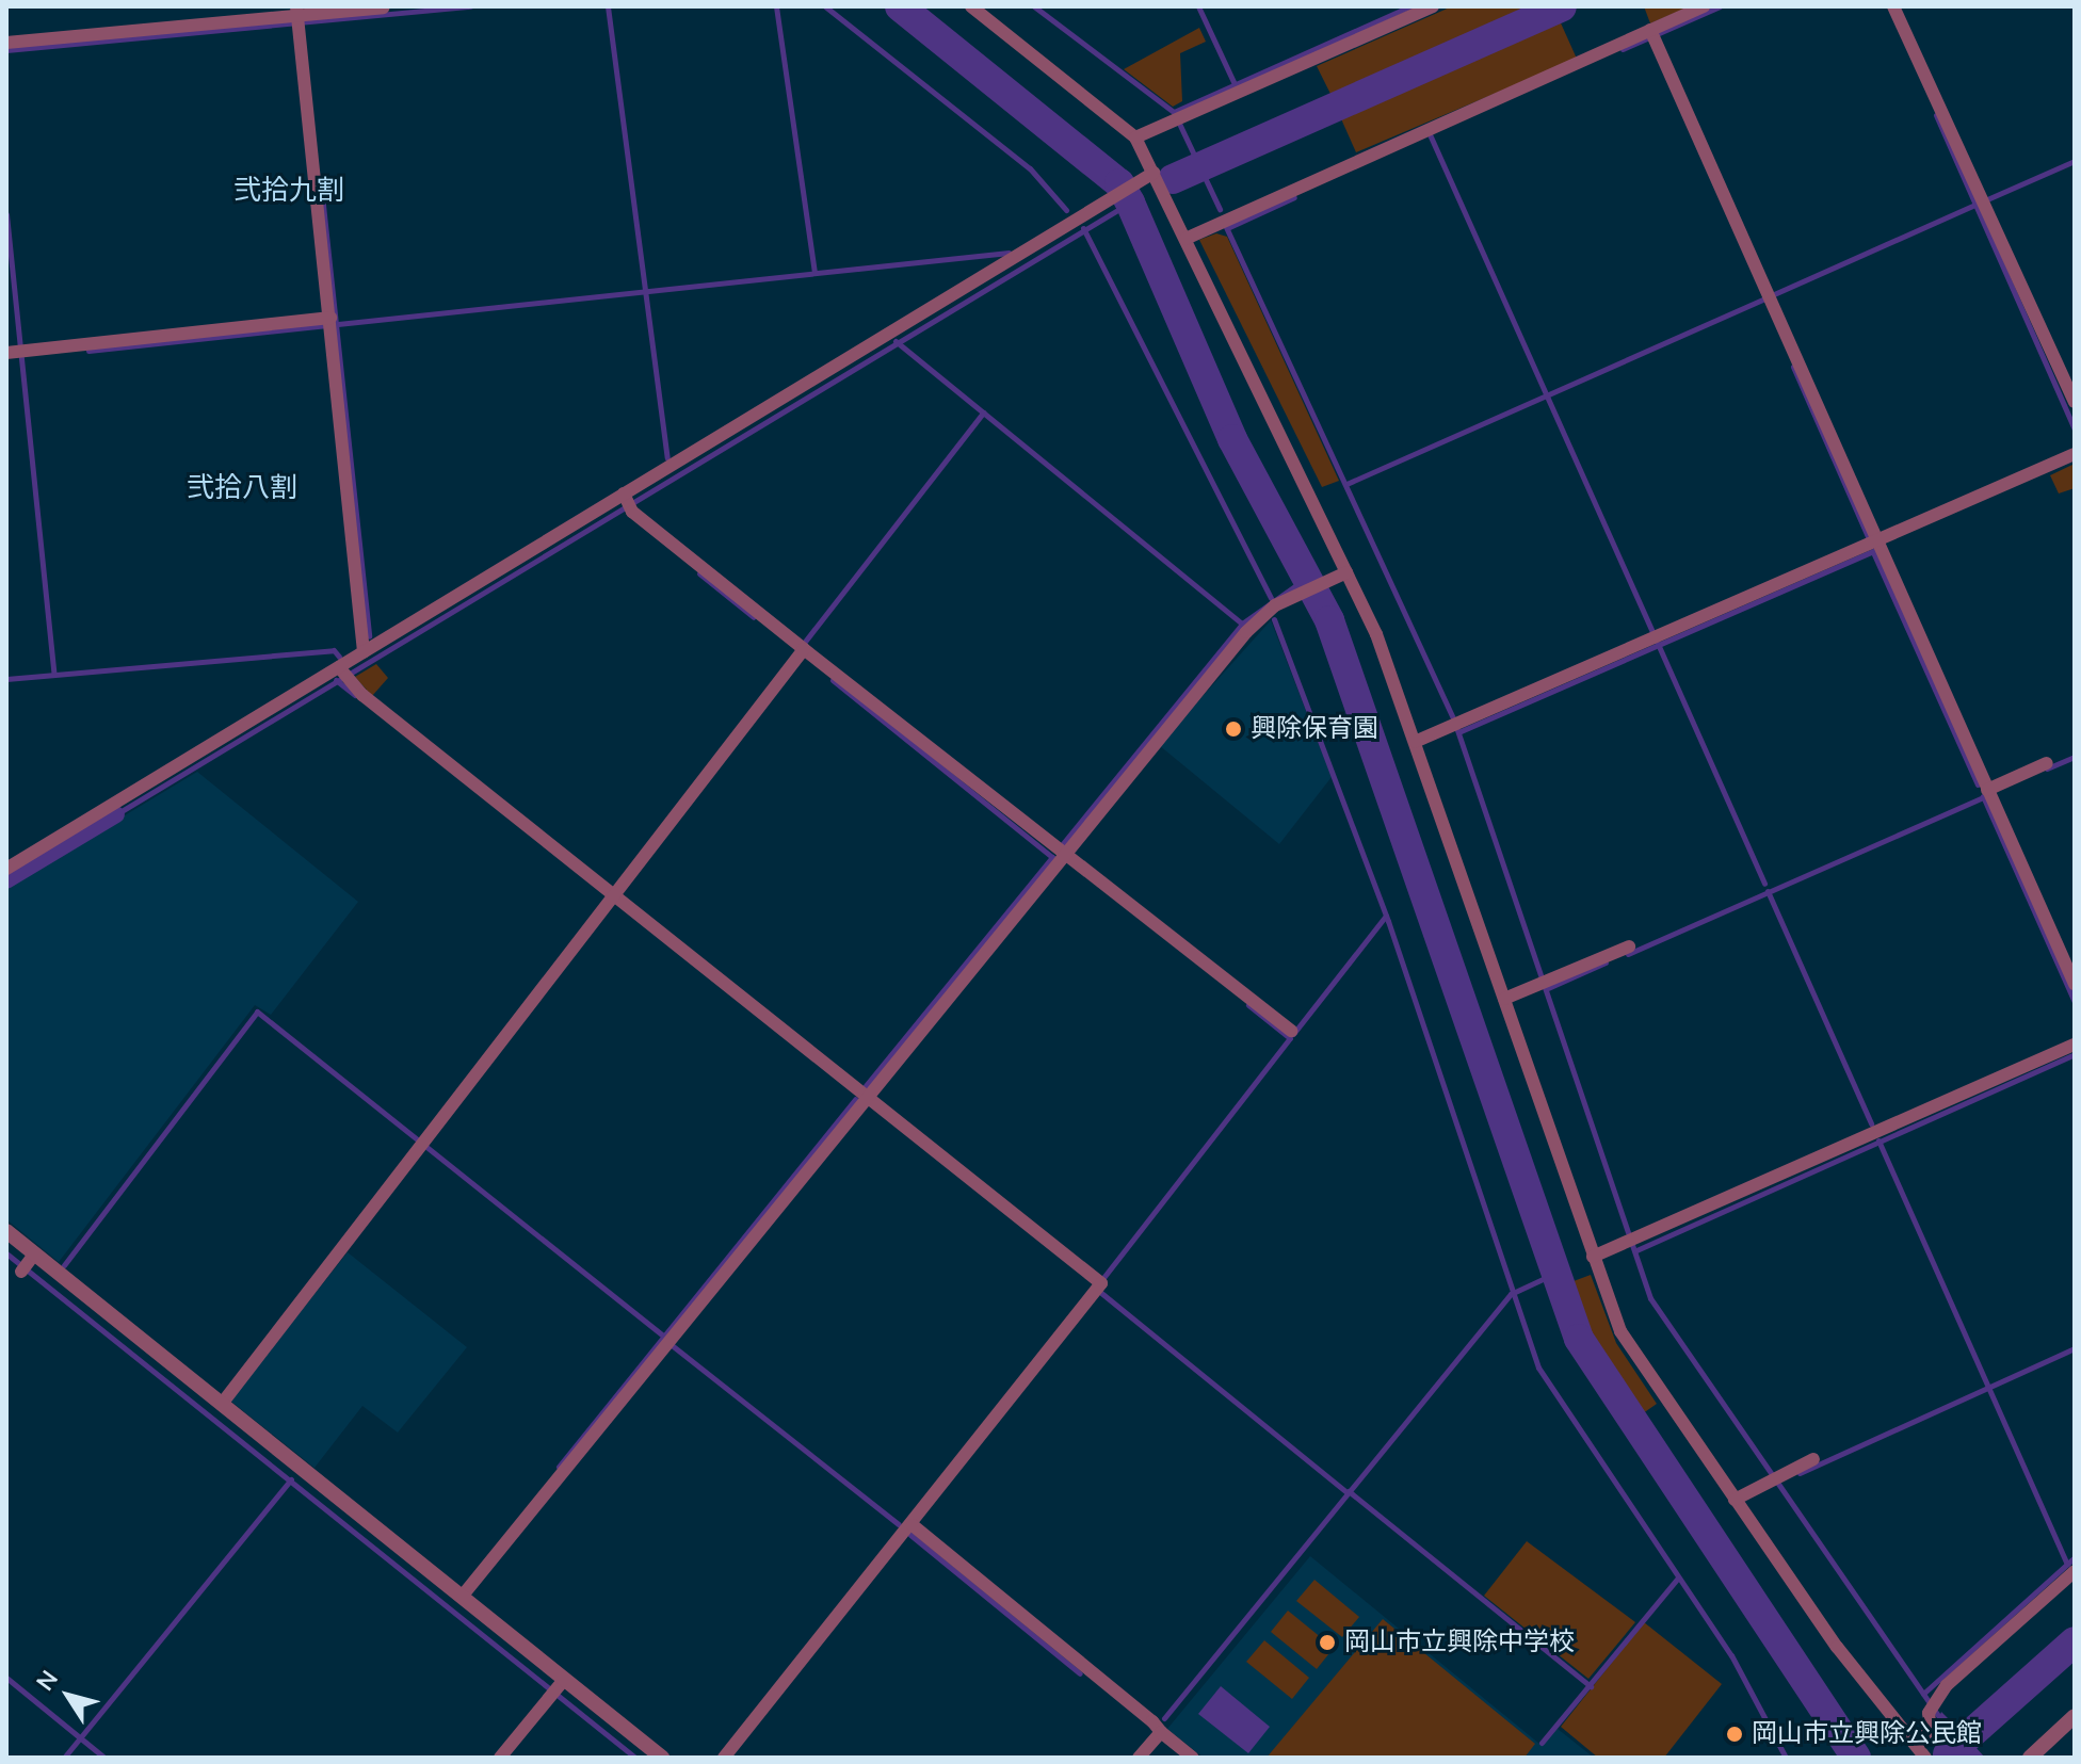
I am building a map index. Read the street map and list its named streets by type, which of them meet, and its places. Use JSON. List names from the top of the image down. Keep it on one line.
{"districts":["弐拾九割","弐拾八割"],"places":["興除保育園","岡山市立興除中学校","岡山市立興除公民館"],"north":"top left"}
